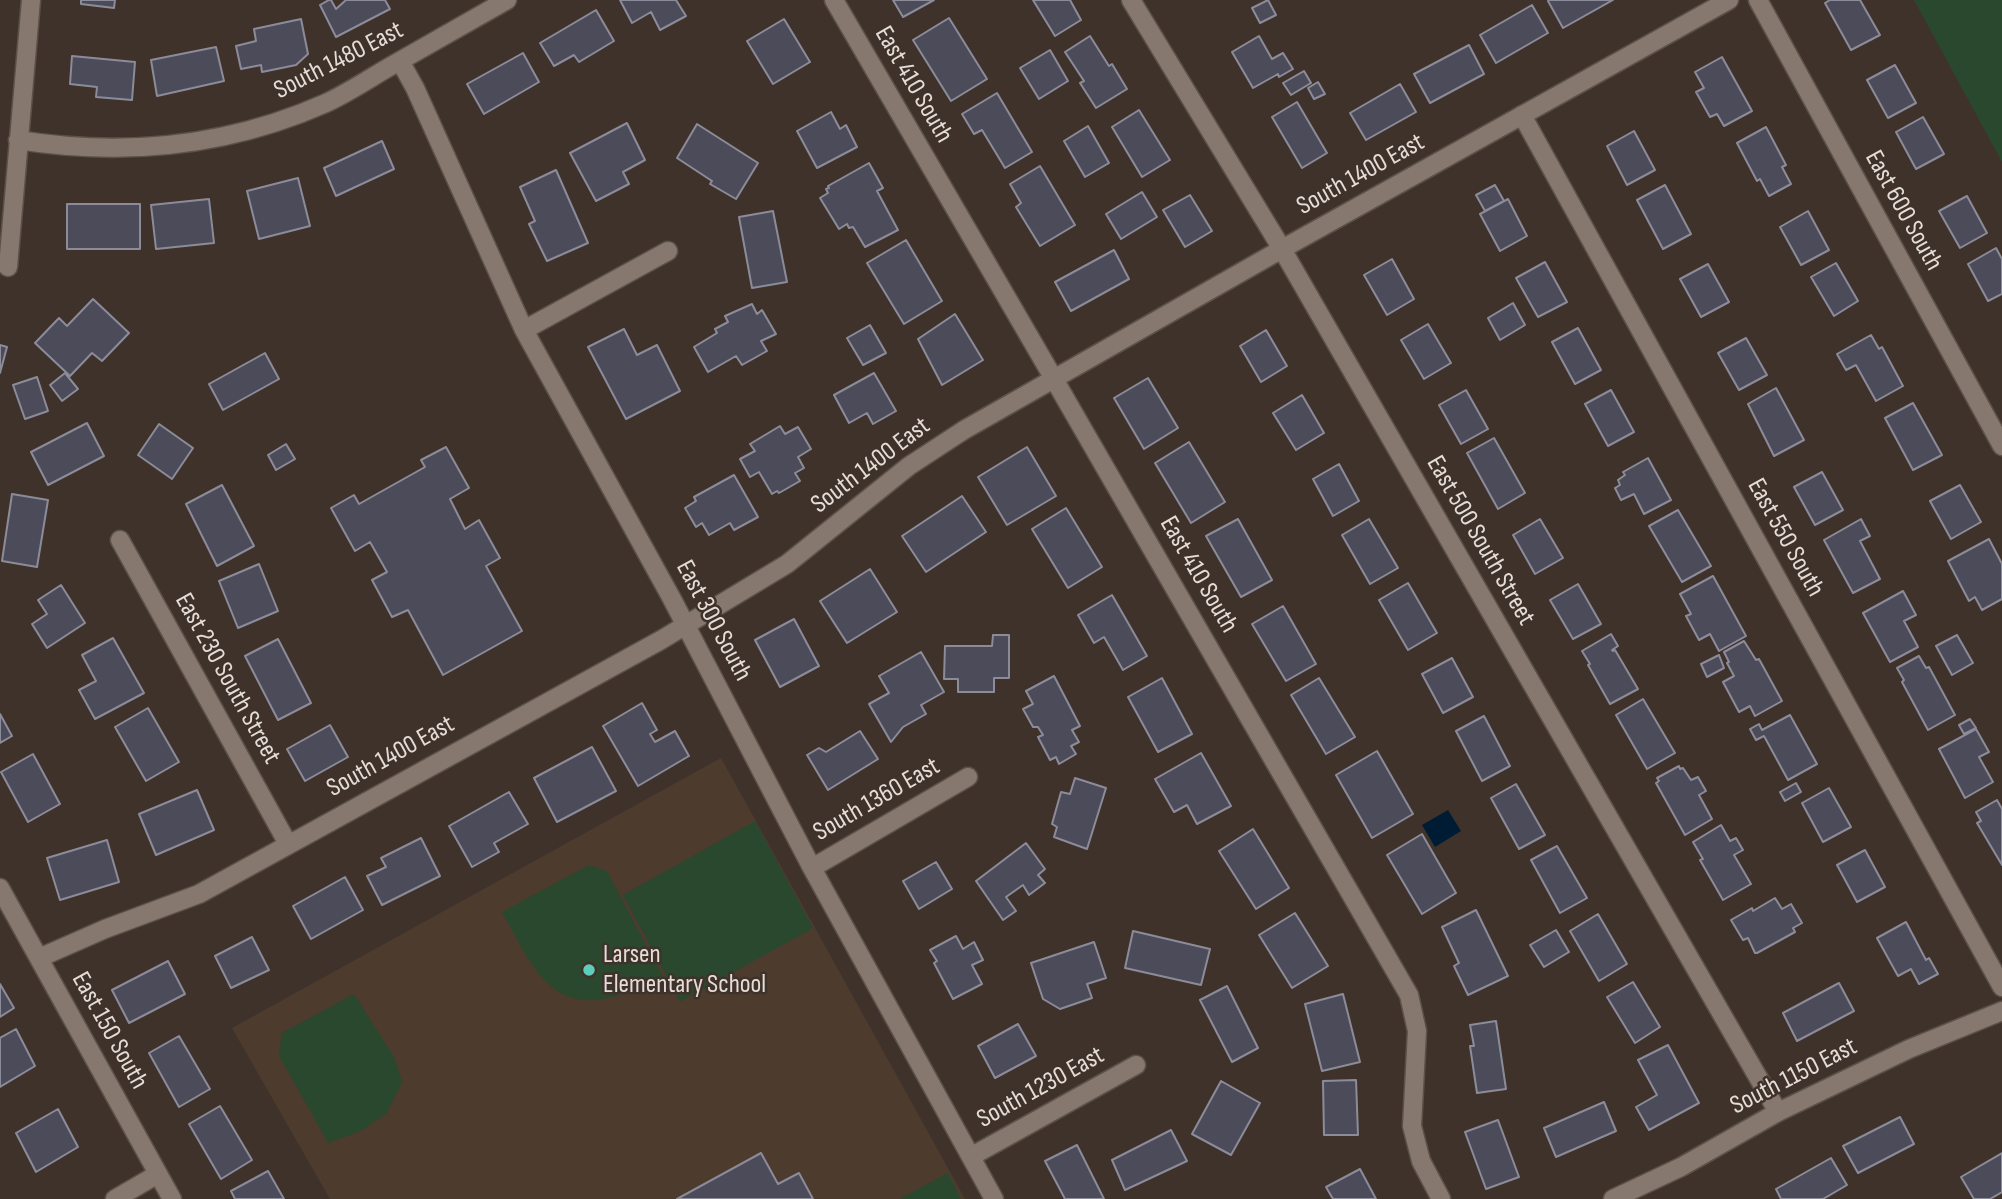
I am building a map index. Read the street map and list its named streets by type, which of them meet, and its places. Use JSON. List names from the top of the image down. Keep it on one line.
{"streets":{"street":["South 1480 East","East 410 South","South 1400 East","East 600 South","East 550 South","East 500 South Street","East 300 South","East 230 South Street","South 1360 East","East 150 South","South 1150 East","South 1230 East"]},"crossings":[["South 1480 East","East 300 South"],["East 410 South","South 1400 East"],["South 1400 East","East 550 South"],["South 1400 East","East 500 South Street"],["South 1400 East","East 300 South"],["South 1400 East","East 230 South Street"],["South 1400 East","East 150 South"],["East 500 South Street","South 1150 East"],["East 300 South","South 1360 East"],["East 300 South","South 1230 East"]],"places":["Larsen Elementary School"]}
